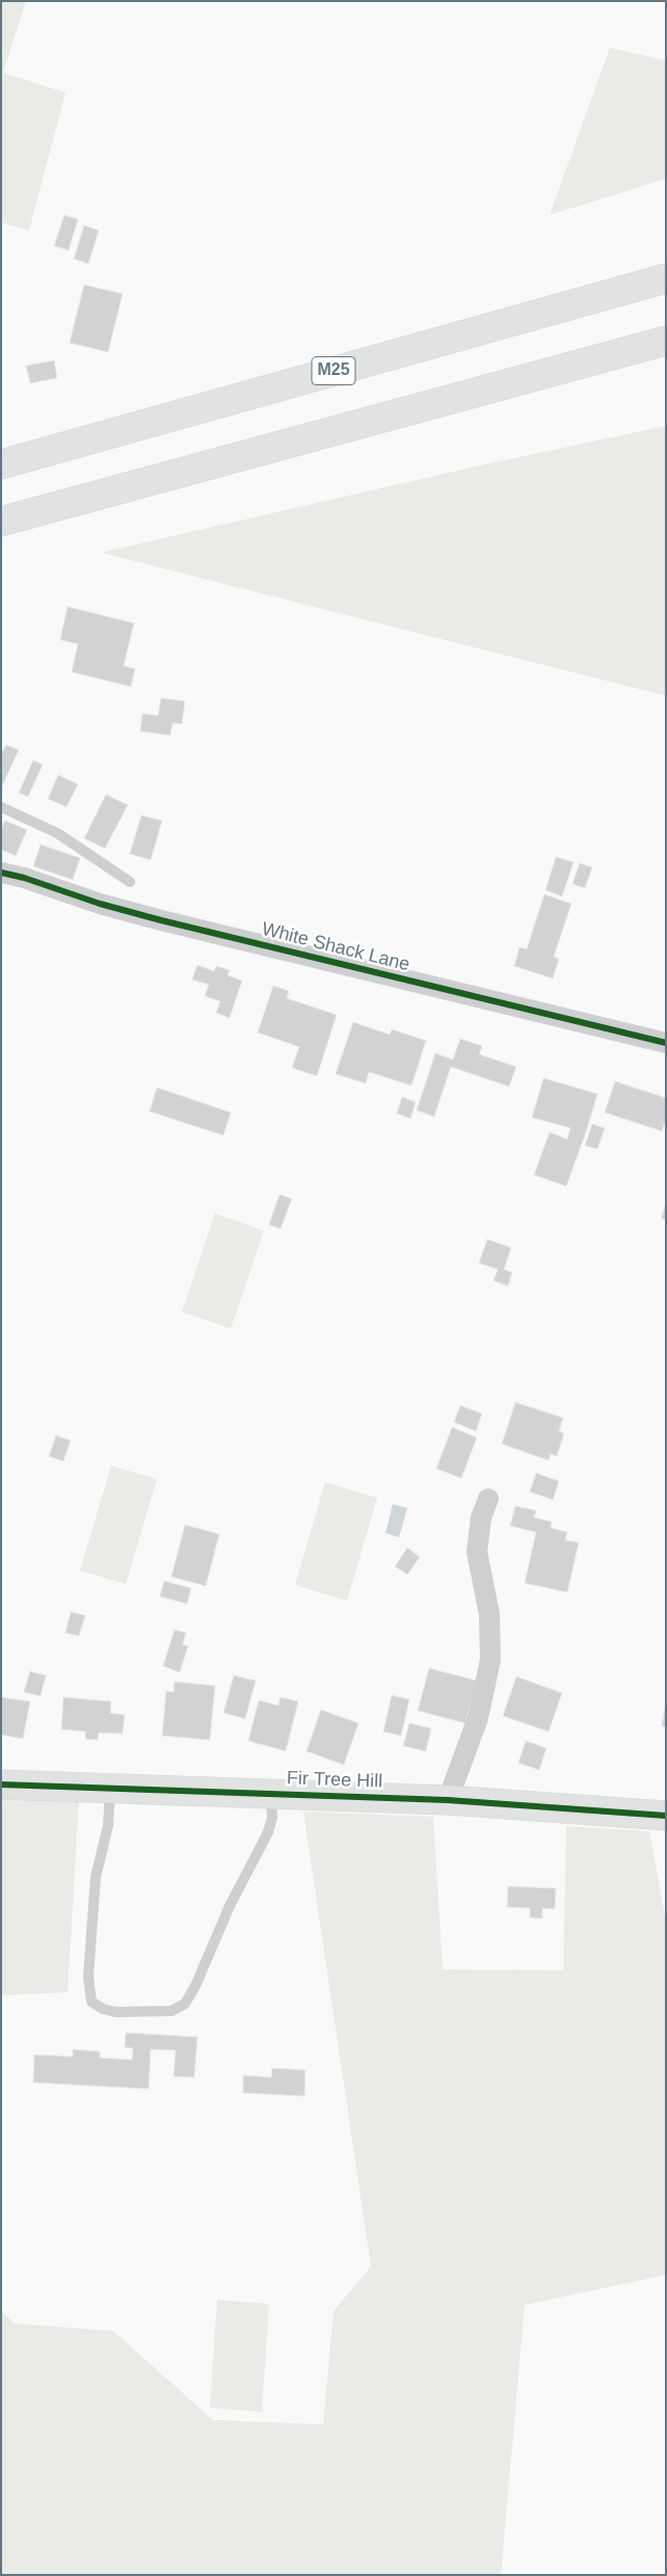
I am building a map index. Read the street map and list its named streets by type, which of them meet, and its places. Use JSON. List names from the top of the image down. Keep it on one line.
{"streets":{"main road":["M25","Fir Tree Hill"],"street":["White Shack Lane"]}}
